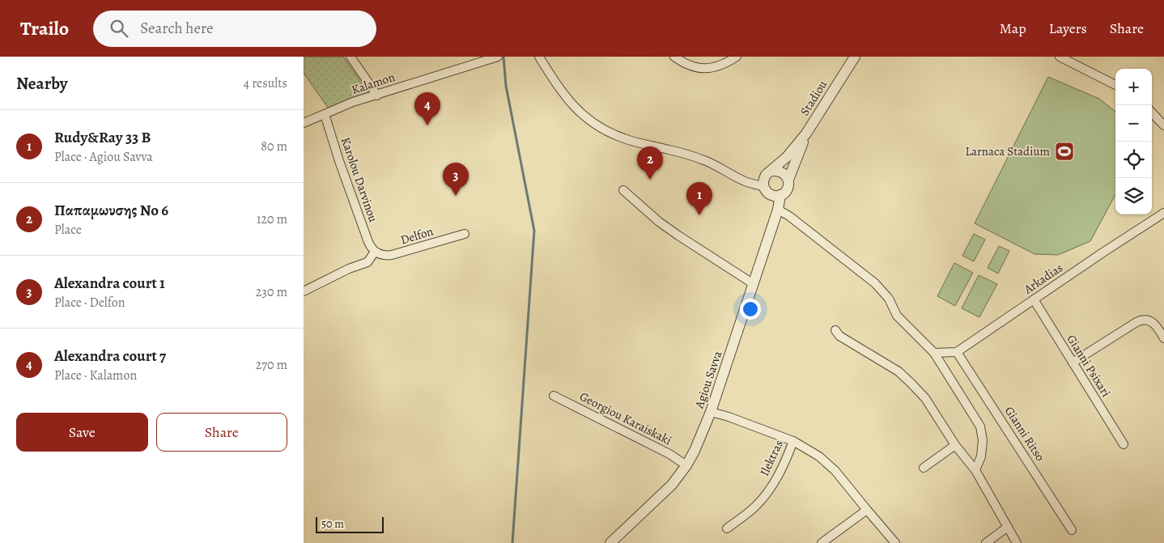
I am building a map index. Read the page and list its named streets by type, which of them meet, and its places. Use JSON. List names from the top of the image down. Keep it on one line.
{"streets":{"street":["Kalamon","Stadiou","Karolou Darvinou","Delfon","Arkadias","Gianni Psixari","Agiou Savva","Georgiou Karaiskaki","Gianni Ritso","Ilektras"]},"crossings":[["Kalamon","Karolou Darvinou"],["Stadiou","Agiou Savva"],["Karolou Darvinou","Delfon"],["Arkadias","Gianni Psixari"],["Arkadias","Gianni Ritso"],["Agiou Savva","Georgiou Karaiskaki"],["Agiou Savva","Ilektras"]],"places":{"sports":["Larnaca Stadium"]},"scale_bar":"50 m","page":{"header":"Trailo","search":"Search here","nav":["Map","Layers","Share"],"heading":["Nearby","4 results"],"map_buttons":["+","−"],"pins":["4","2","3","1"],"list":[{"mark":"1","name":"Rudy&Ray 33 B","note":"Place · Agiou Savva","value":"80 m"},{"mark":"2","name":"Παπαμωυσης No 6","note":"Place","value":"120 m"},{"mark":"3","name":"Alexandra court 1","note":"Place · Delfon","value":"230 m"},{"mark":"4","name":"Alexandra court 7","note":"Place · Kalamon","value":"270 m"}],"buttons":["Save","Share"],"scale":"50 m"}}
